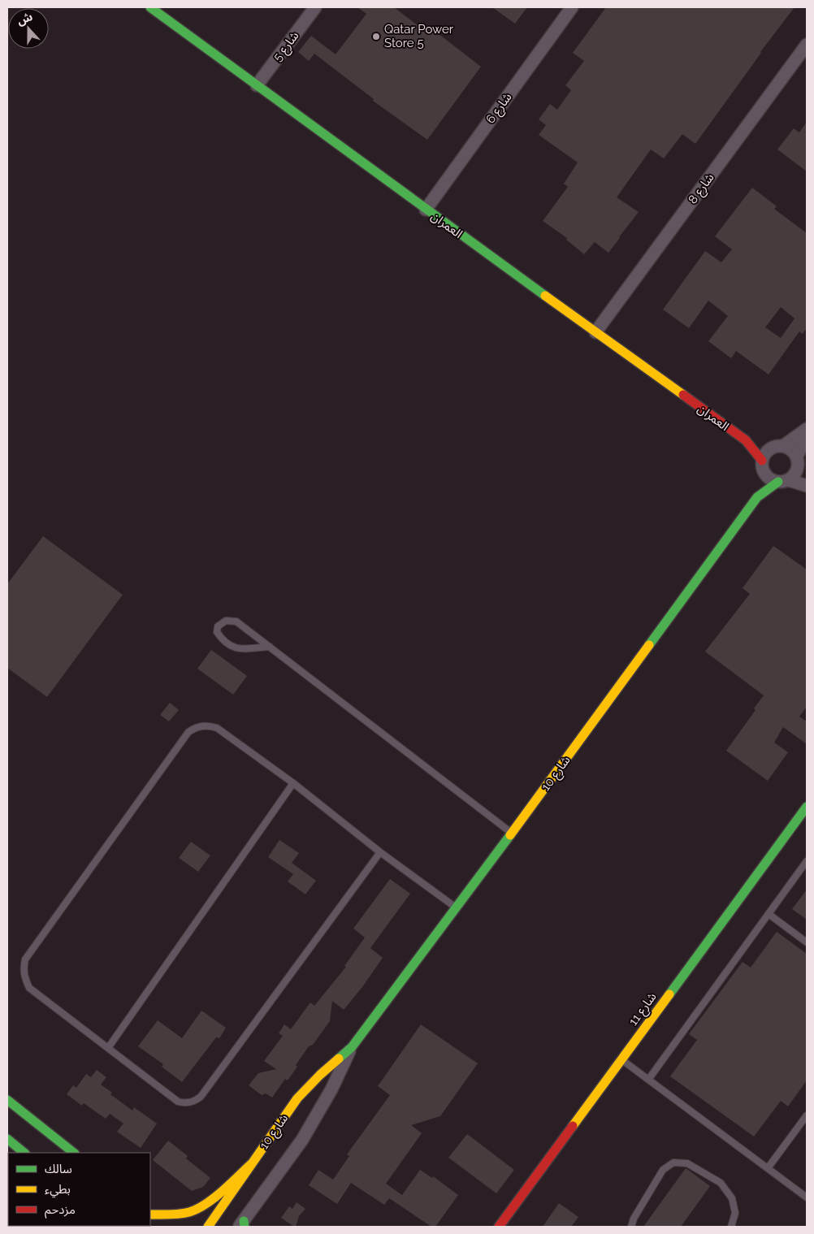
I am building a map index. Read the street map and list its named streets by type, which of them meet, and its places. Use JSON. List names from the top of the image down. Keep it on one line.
{"streets":{"street":["شارع 5","شارع 6","شارع 8","العمران","شارع 10","شارع 11"]},"crossings":[["شارع 5","العمران"],["شارع 6","العمران"],["شارع 8","العمران"],["العمران","شارع 10"]],"places":["Qatar Power Store 5"],"legend":["سالك","بطيء","مزدحم"],"north":"top"}
